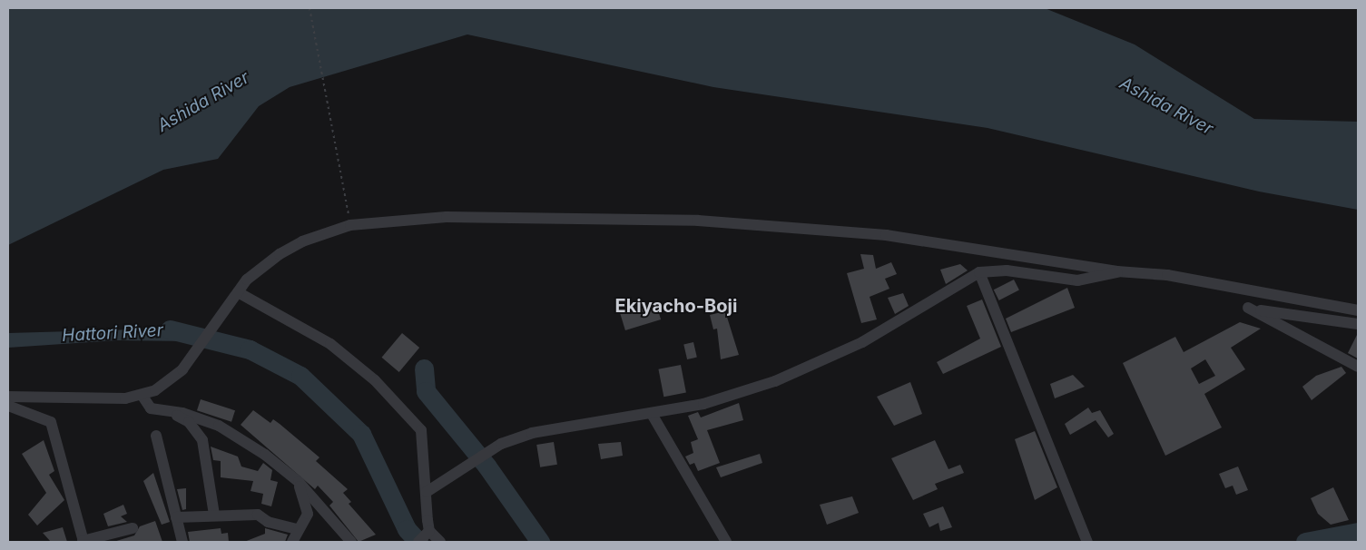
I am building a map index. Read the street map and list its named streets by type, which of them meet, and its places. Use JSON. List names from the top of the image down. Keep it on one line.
{"districts":["Ekiyacho-Boji"],"water":["Ashida River","Hattori River"]}
